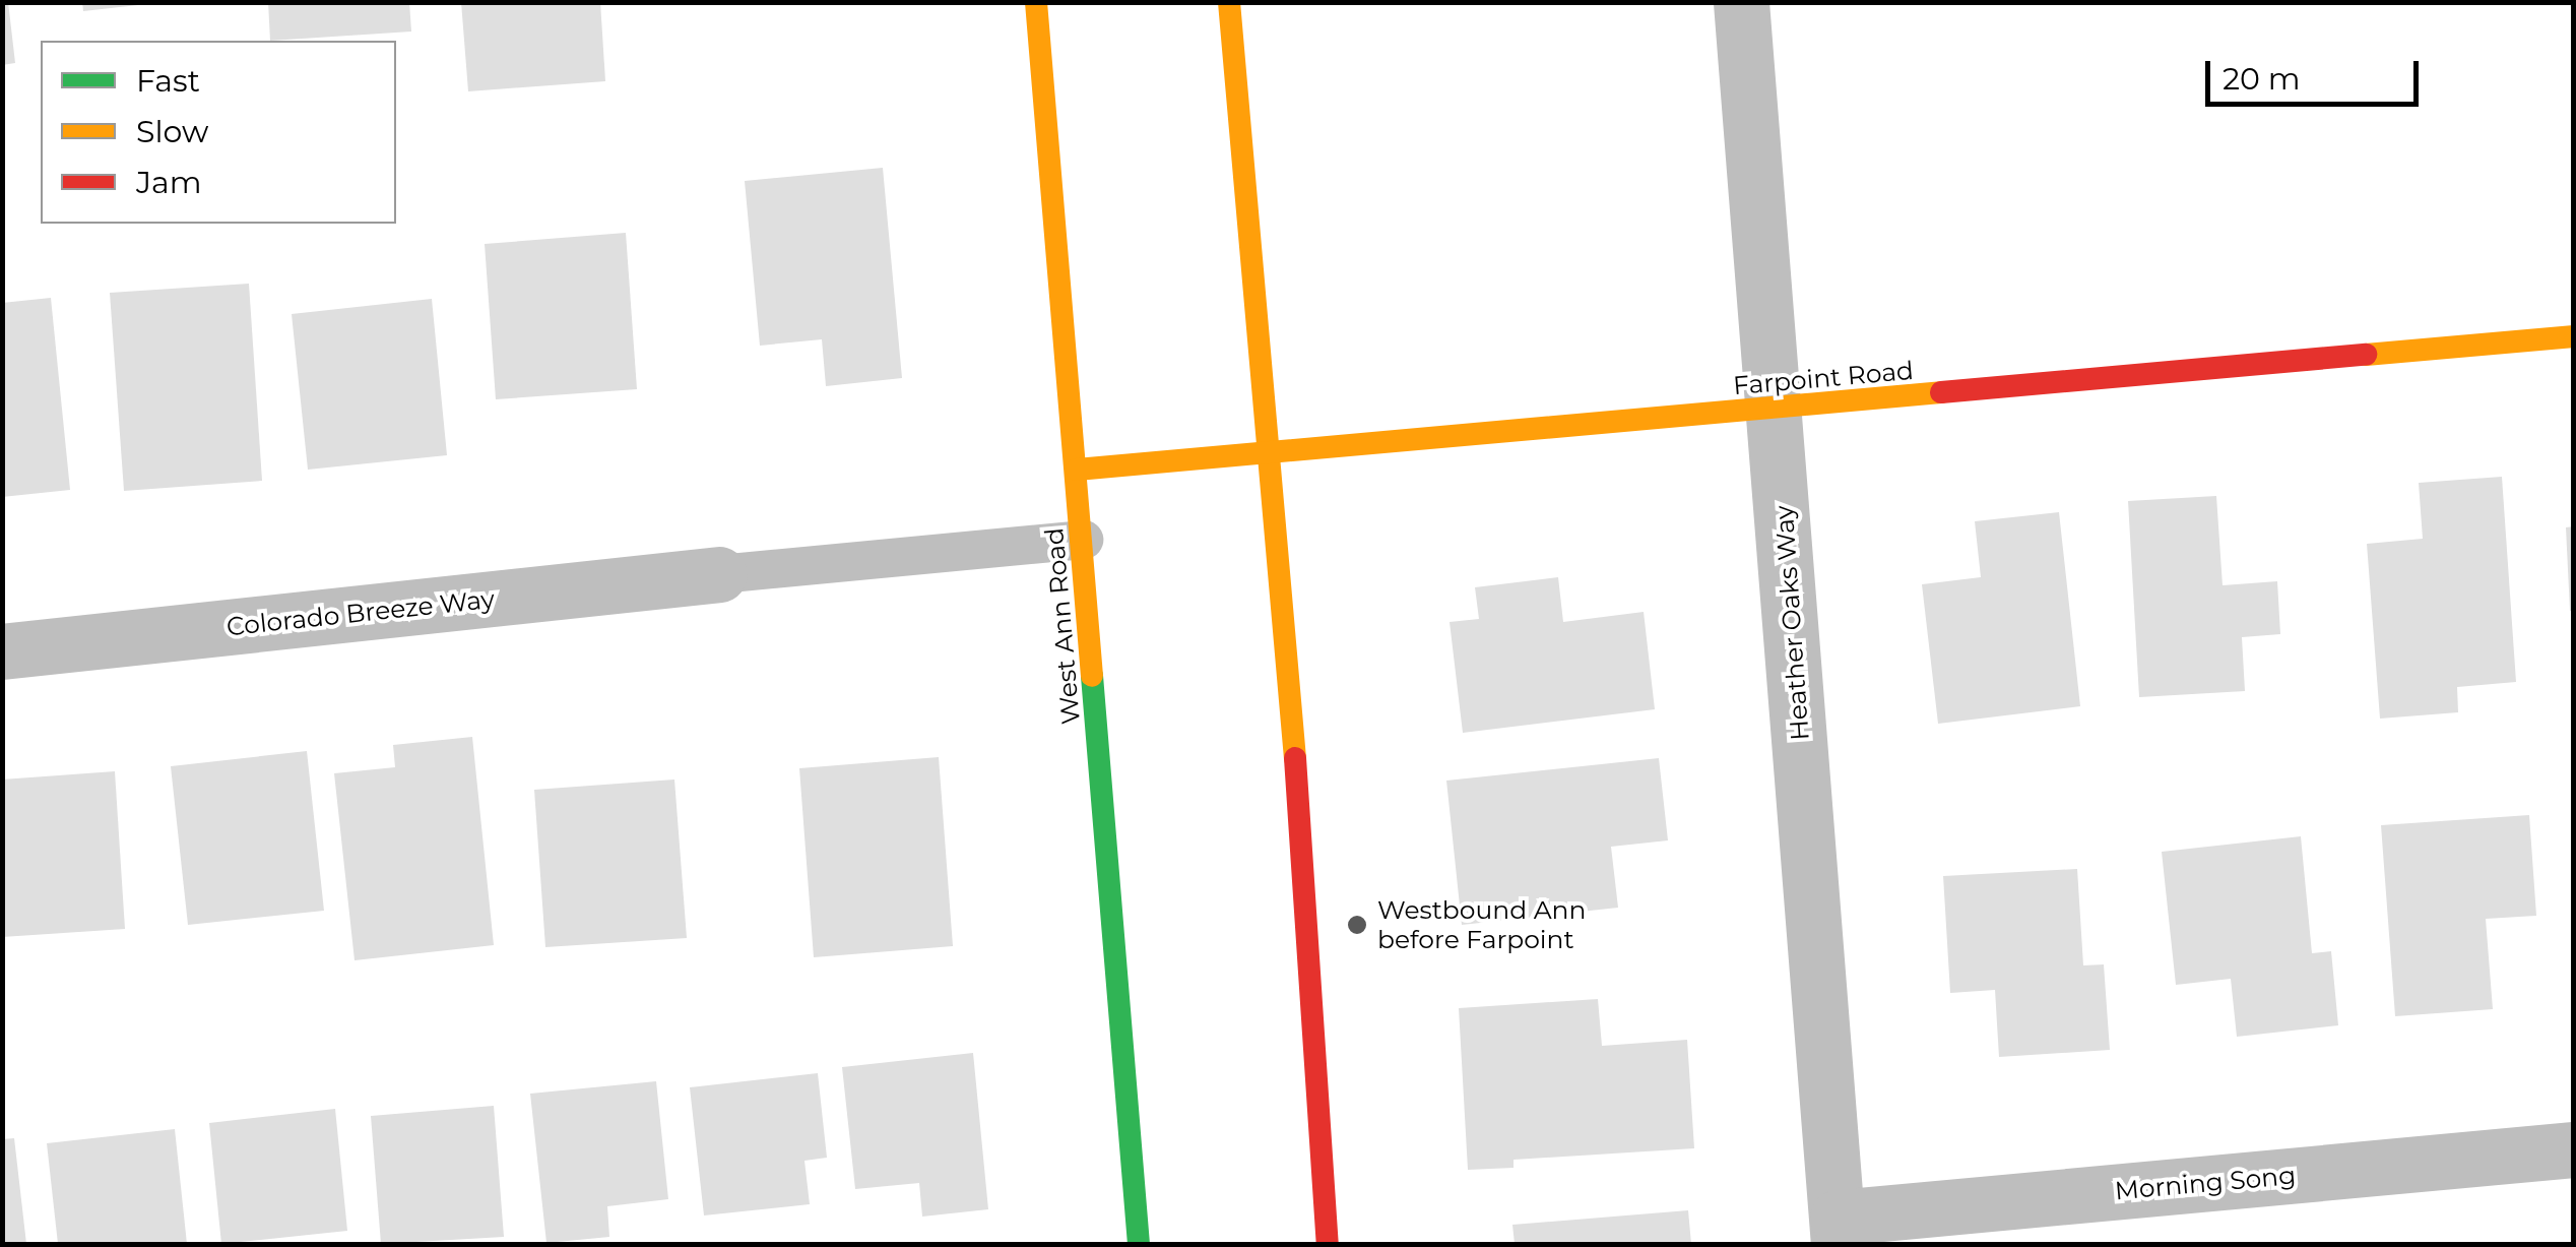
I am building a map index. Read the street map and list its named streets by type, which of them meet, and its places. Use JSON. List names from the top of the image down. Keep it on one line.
{"streets":{"main road":["Farpoint Road","West Ann Road"],"street":["Colorado Breeze Way","Heather Oaks Way","Morning Song"]},"crossings":[["Farpoint Road","Heather Oaks Way"],["Farpoint Road","West Ann Road"],["Heather Oaks Way","Morning Song"]],"places":["Westbound Ann before Farpoint"],"legend":["Fast","Slow","Jam"],"scale_bar":"20 m"}
